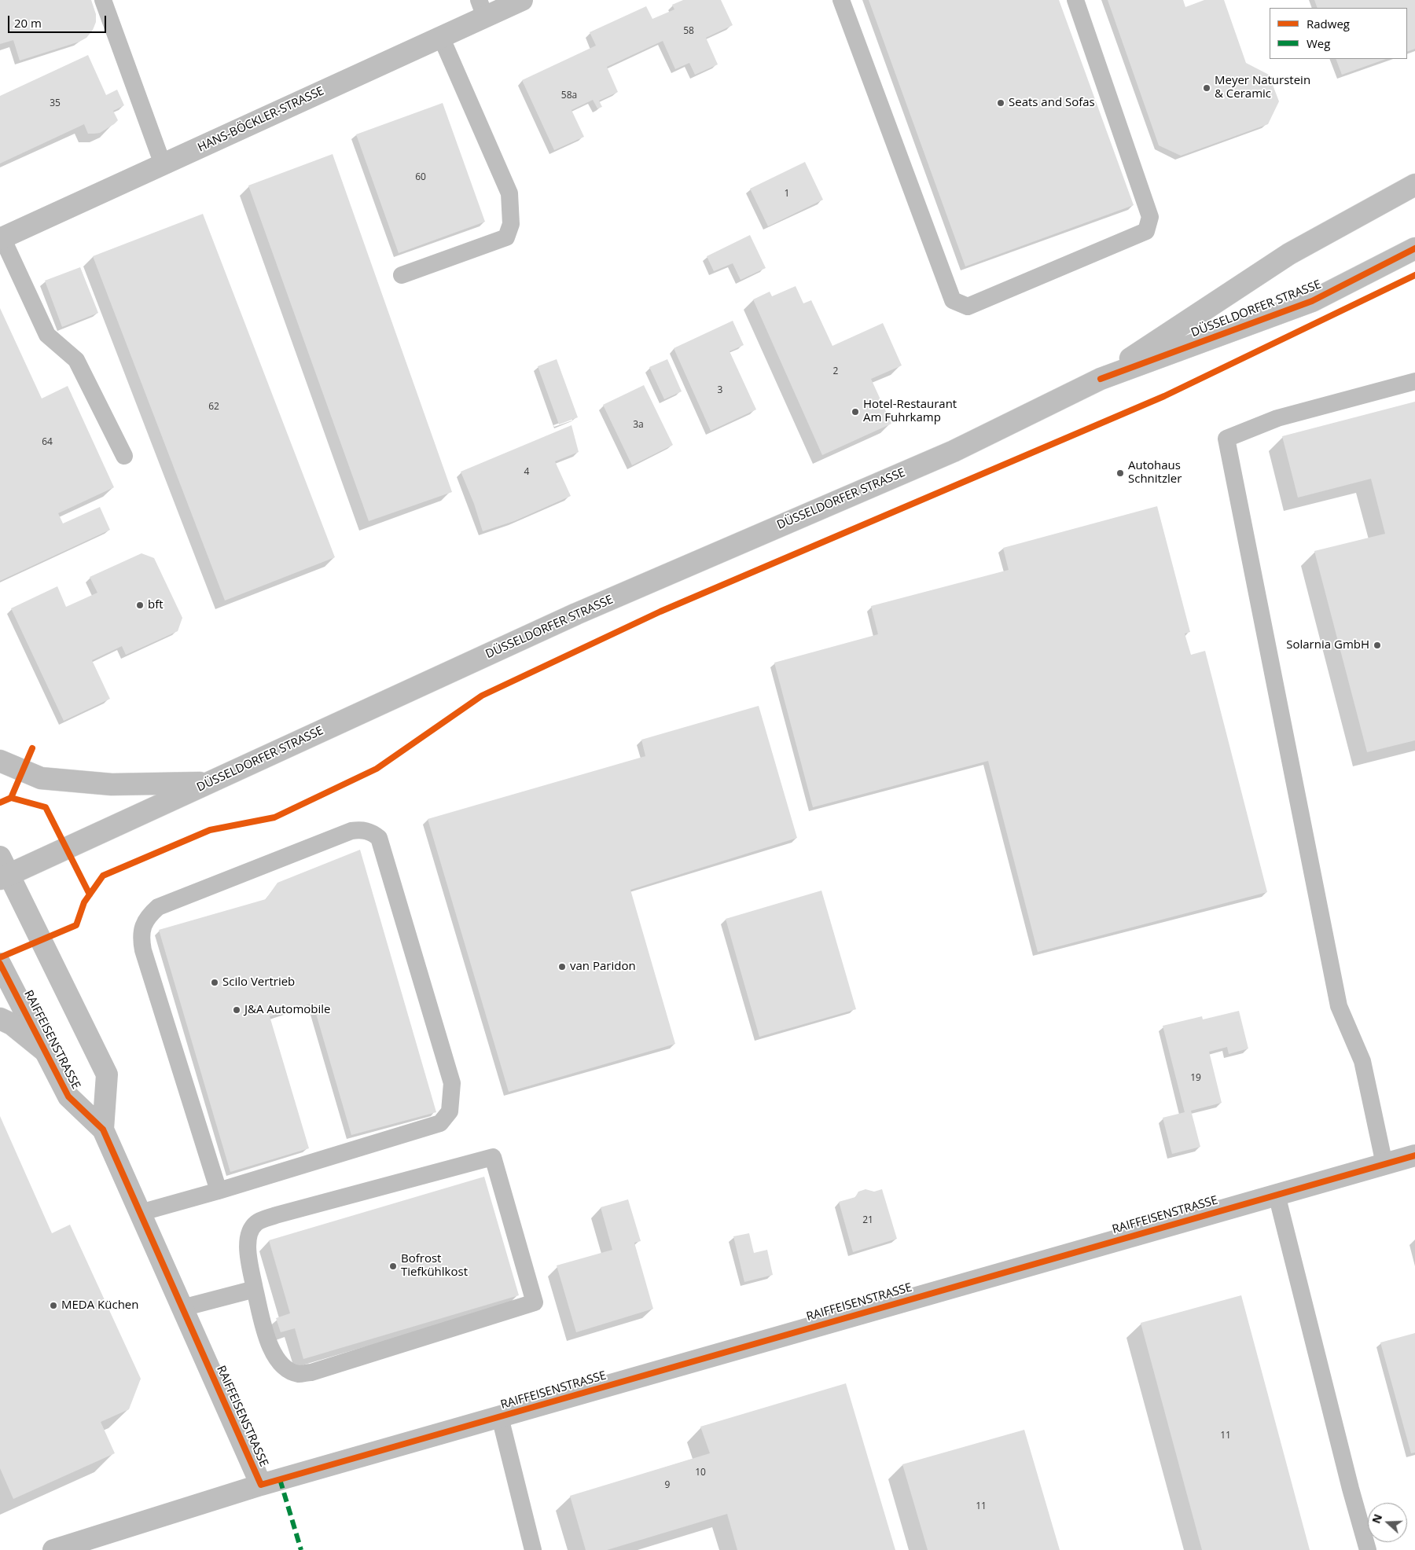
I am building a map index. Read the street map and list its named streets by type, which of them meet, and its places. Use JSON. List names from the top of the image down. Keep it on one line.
{"streets":{"street":["HANS-BÖCKLER-STRASSE","DÜSSELDORFER STRASSE","RAIFFEISENSTRASSE"]},"crossings":[["DÜSSELDORFER STRASSE","RAIFFEISENSTRASSE"]],"places":["Meyer Naturstein & Ceramic","Seats and Sofas","Hotel-Restaurant Am Fuhrkamp","Autohaus Schnitzler","bft","Solarnia GmbH","van Paridon","Scilo Vertrieb","J&A Automobile","Bofrost Tiefkühlkost","MEDA Küchen"],"house_numbers":["58","58a","35","60","1","2","3","62","3a","64","4","19","21","11","10","9","11"],"legend":["Radweg","Weg"],"scale_bar":"20 m","north":"left"}
